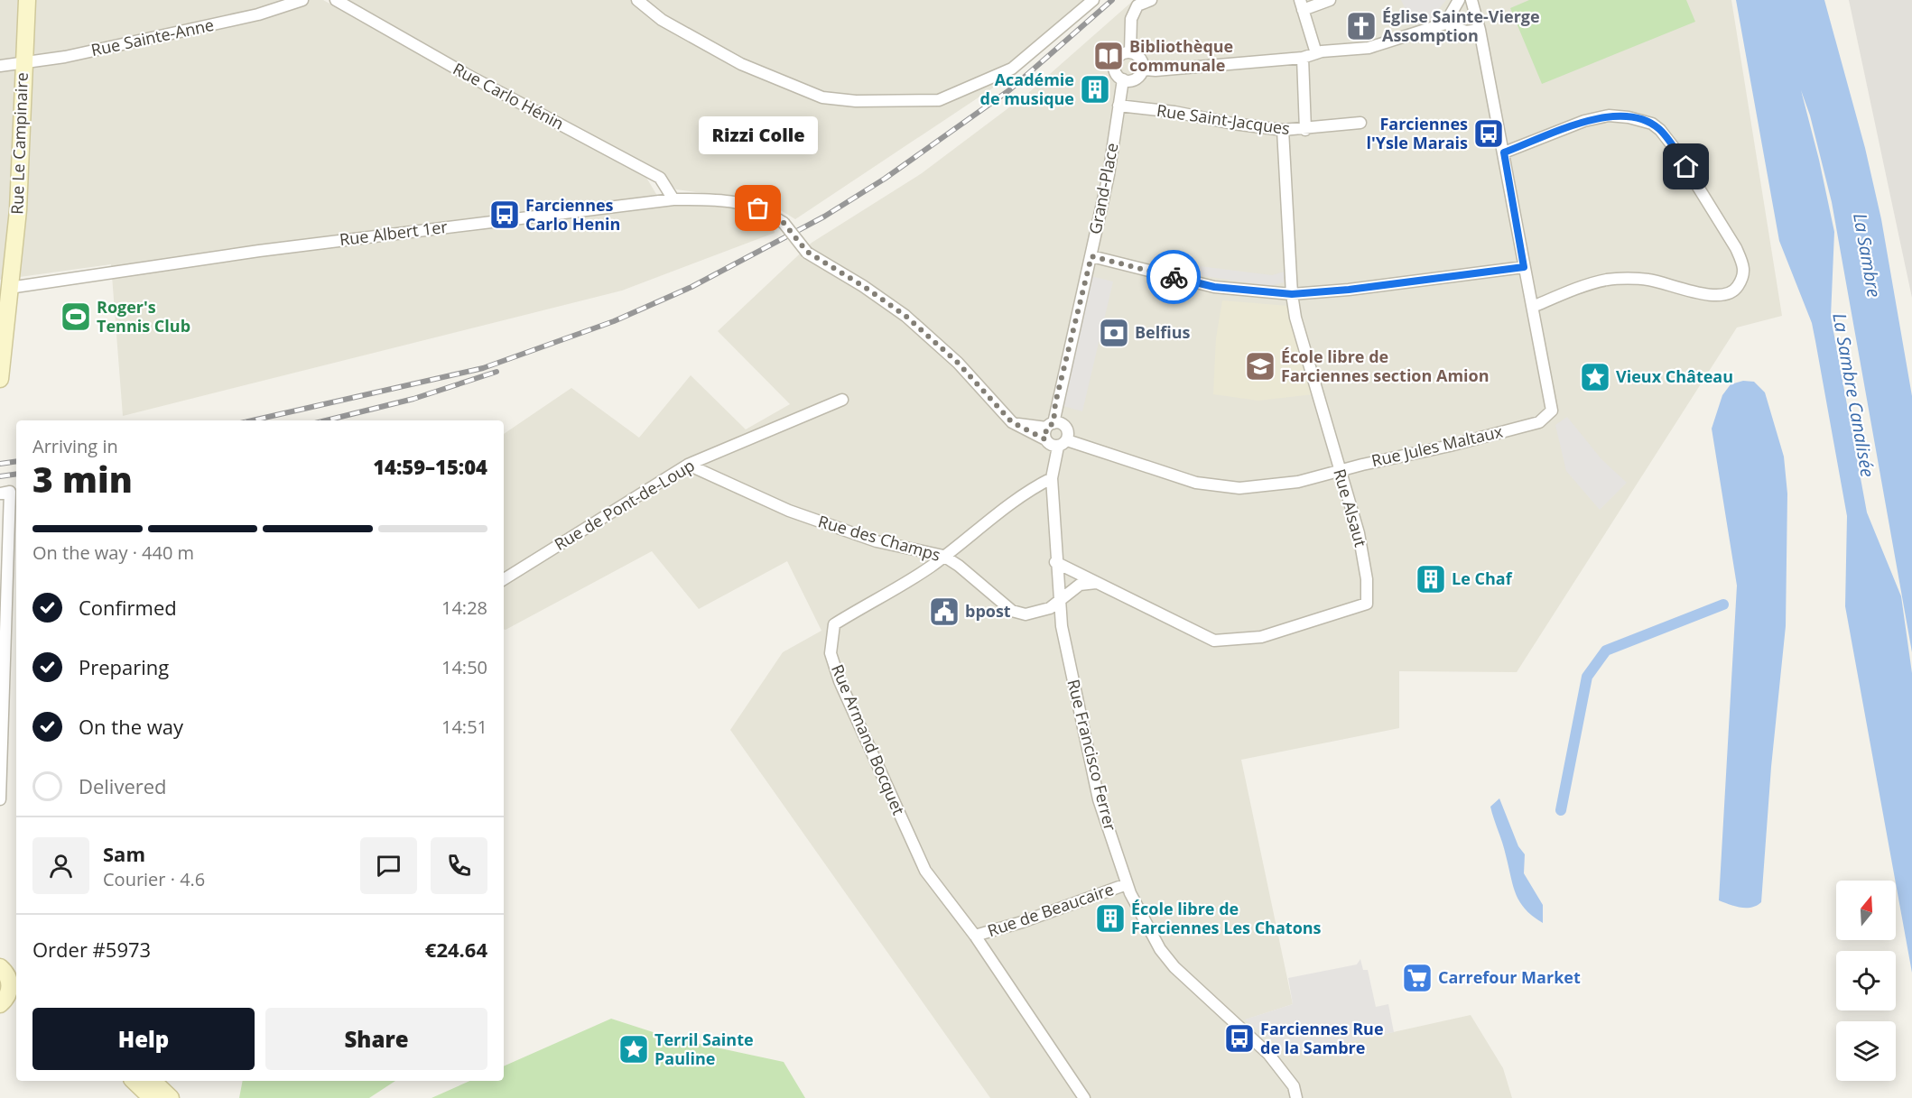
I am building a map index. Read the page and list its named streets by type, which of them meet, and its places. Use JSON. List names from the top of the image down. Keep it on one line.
{"streets":{"main road":["Rue Le Campinaire"],"street":["Rue Sainte-Anne","Rue Carlo Hénin","Rue Saint-Jacques","Grand-Place","Rue Albert 1er","Rue Jules Maltaux","Rue de Pont-de-Loup","Rue Alsaut","Rue des Champs","Rue Armand Bocquet","Rue Francisco Ferrer","Rue de Beaucaire"]},"crossings":[["Rue Sainte-Anne","Rue Le Campinaire"],["Rue Carlo Hénin","Rue Albert 1er"],["Rue Saint-Jacques","Grand-Place"],["Rue Saint-Jacques","Rue Alsaut"],["Rue Le Campinaire","Rue Albert 1er"],["Grand-Place","Rue Jules Maltaux"],["Grand-Place","Rue Francisco Ferrer"],["Rue Albert 1er","Rue Jules Maltaux"],["Rue Jules Maltaux","Rue Alsaut"],["Rue Jules Maltaux","Rue Francisco Ferrer"],["Rue de Pont-de-Loup","Rue des Champs"],["Rue Alsaut","Rue Francisco Ferrer"],["Rue des Champs","Rue Armand Bocquet"],["Rue des Champs","Rue Francisco Ferrer"],["Rue Armand Bocquet","Rue Francisco Ferrer"],["Rue Armand Bocquet","Rue de Beaucaire"],["Rue Francisco Ferrer","Rue de Beaucaire"]],"water":["La Sambre","La Sambre Canalisée"],"places":{"church":["Église Sainte-Vierge Assomption"],"library":["Bibliothèque communale"],"building":["Académie de musique","Le Chaf","École libre de Farciennes Les Chatons"],"bus stop":["Farciennes l'Ysle Marais","Farciennes Carlo Henin","Farciennes Rue de la Sambre"],"other":["Rizzi Colle"],"sports":["Roger's Tennis Club"],"bank":["Belfius"],"school or university":["École libre de Farciennes section Amion"],"place":["Vieux Château","Terril Sainte Pauline"],"public building":["bpost"],"supermarket":["Carrefour Market"]},"north":"top","page":{"bubble":"Rizzi Colle","heading":["3 min","Arriving in","14:59–15:04"],"panel":["Sam","Courier · 4.6","Order #5973","€24.64"],"bar":"On the way · 440 m","list":[["Confirmed","14:28"],["Preparing","14:50"],["On the way","14:51"],"Delivered"],"buttons":["Help","Share"]}}
